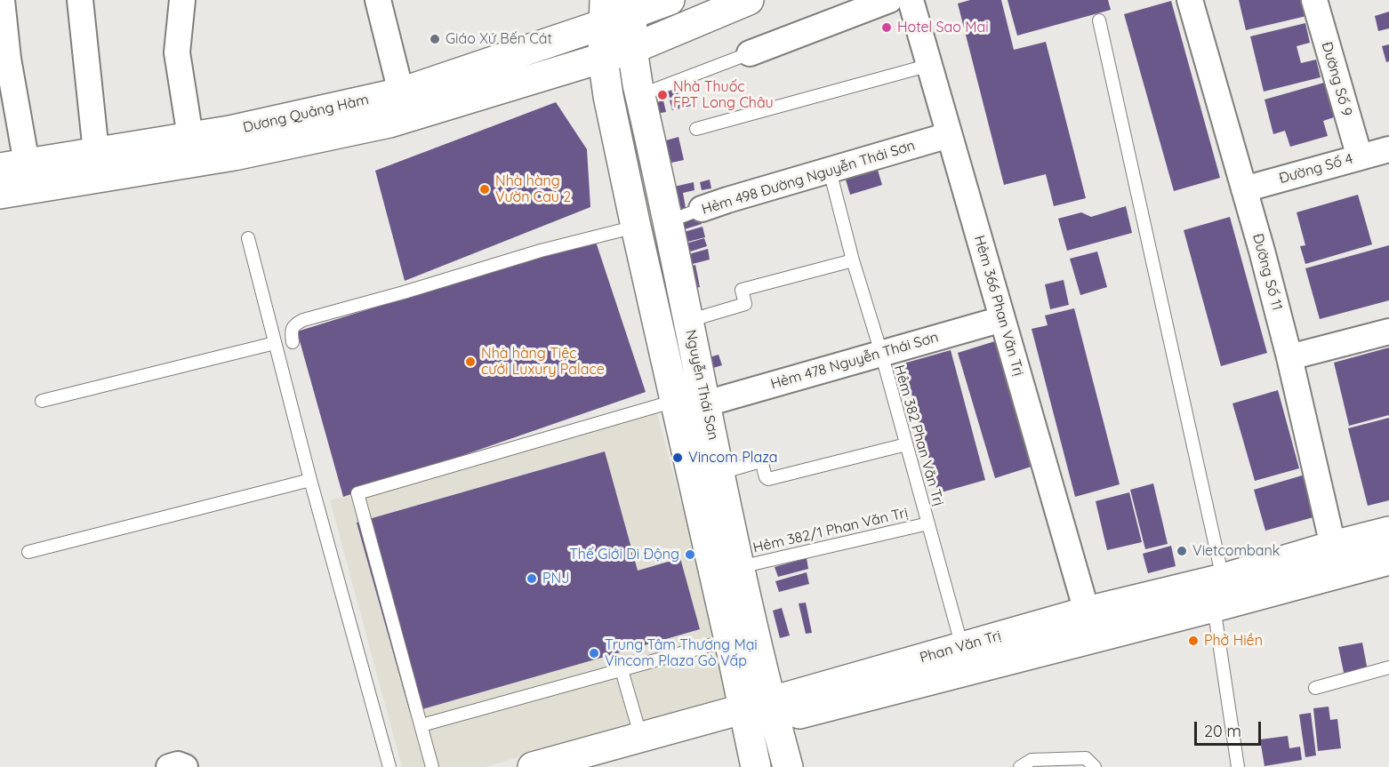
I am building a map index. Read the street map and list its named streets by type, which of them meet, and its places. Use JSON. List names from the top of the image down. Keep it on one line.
{"streets":{"main road":["Dương Quảng Hàm","Nguyễn Thái Sơn","Phan Văn Trị"],"street":["Đường Số 9","Đường Số 4","Hẻm 498 Đường Nguyễn Thái Sơn","Đường Số 11","Hẻm 366 Phan Văn Trị","Hẻm 478 Nguyễn Thái Sơn"],"lane":["Hẻm 382 Phan Văn Trị","Hẻm 382/1 Phan Văn Trị"]},"crossings":[["Đường Số 9","Đường Số 4"],["Dương Quảng Hàm","Nguyễn Thái Sơn"],["Đường Số 4","Đường Số 11"],["Hẻm 498 Đường Nguyễn Thái Sơn","Hẻm 366 Phan Văn Trị"],["Hẻm 498 Đường Nguyễn Thái Sơn","Nguyễn Thái Sơn"],["Hẻm 498 Đường Nguyễn Thái Sơn","Hẻm 382 Phan Văn Trị"],["Đường Số 11","Phan Văn Trị"],["Hẻm 366 Phan Văn Trị","Hẻm 478 Nguyễn Thái Sơn"],["Hẻm 366 Phan Văn Trị","Phan Văn Trị"],["Hẻm 478 Nguyễn Thái Sơn","Nguyễn Thái Sơn"],["Hẻm 478 Nguyễn Thái Sơn","Hẻm 382 Phan Văn Trị"],["Nguyễn Thái Sơn","Hẻm 382/1 Phan Văn Trị"],["Nguyễn Thái Sơn","Phan Văn Trị"],["Hẻm 382 Phan Văn Trị","Hẻm 382/1 Phan Văn Trị"],["Hẻm 382 Phan Văn Trị","Phan Văn Trị"]],"places":["Hotel Sao Mai","Giáo Xứ Bến Cát","Nhà Thuốc FPT Long Châu","Nhà hàng Vườn Cau 2","Nhà hàng Tiệc cưới Luxury Palace","Vincom Plaza","Vietcombank","Thế Giới Di Động","PNJ","Phở Hiền","Trung Tâm Thương Mại Vincom Plaza Gò Vấp"],"scale_bar":"20 m"}
